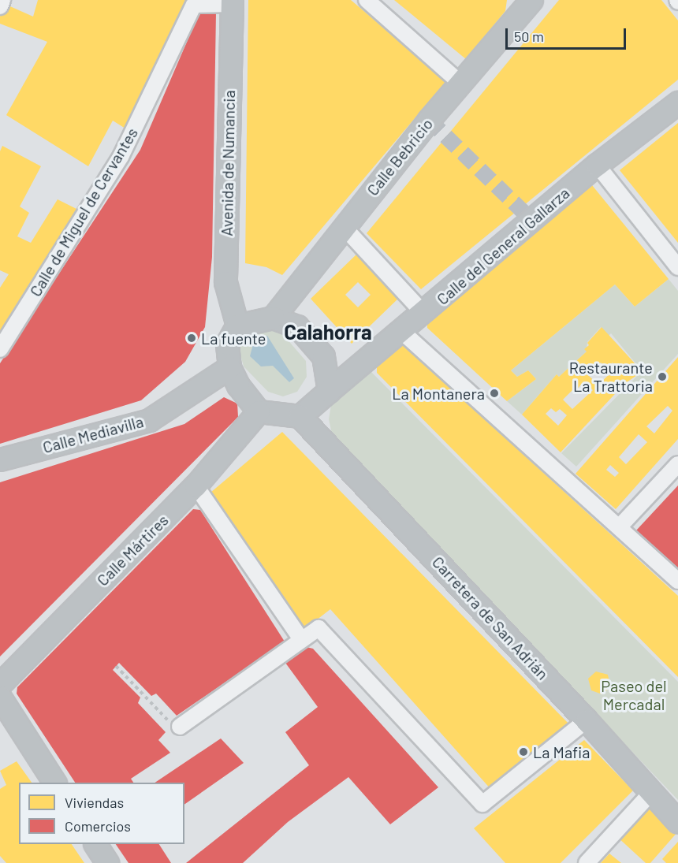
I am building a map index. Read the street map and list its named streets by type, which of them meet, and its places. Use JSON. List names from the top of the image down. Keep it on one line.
{"streets":{"street":["Calle Bebricio","Avenida de Numancia","Calle de Miguel de Cervantes","Calle del General Gallarza","Calle Mediavilla","Calle Mártires","Carretera de San Adrián"]},"crossings":[["Calle Bebricio","Avenida de Numancia"],["Calle Bebricio","Calle del General Gallarza"],["Calle Bebricio","Calle Mediavilla"],["Calle Bebricio","Calle Mártires"],["Calle Bebricio","Carretera de San Adrián"],["Avenida de Numancia","Calle de Miguel de Cervantes"],["Avenida de Numancia","Calle del General Gallarza"],["Avenida de Numancia","Calle Mediavilla"],["Avenida de Numancia","Calle Mártires"],["Avenida de Numancia","Carretera de San Adrián"],["Calle del General Gallarza","Calle Mediavilla"],["Calle del General Gallarza","Calle Mártires"],["Calle del General Gallarza","Carretera de San Adrián"],["Calle Mediavilla","Calle Mártires"],["Calle Mediavilla","Carretera de San Adrián"],["Calle Mártires","Carretera de San Adrián"]],"districts":["Calahorra"],"parks":["Paseo del Mercadal"],"places":["La fuente","Restaurante La Trattoria","La Montanera","La Mafia"],"legend":["Viviendas","Comercios"],"scale_bar":"50 m"}
